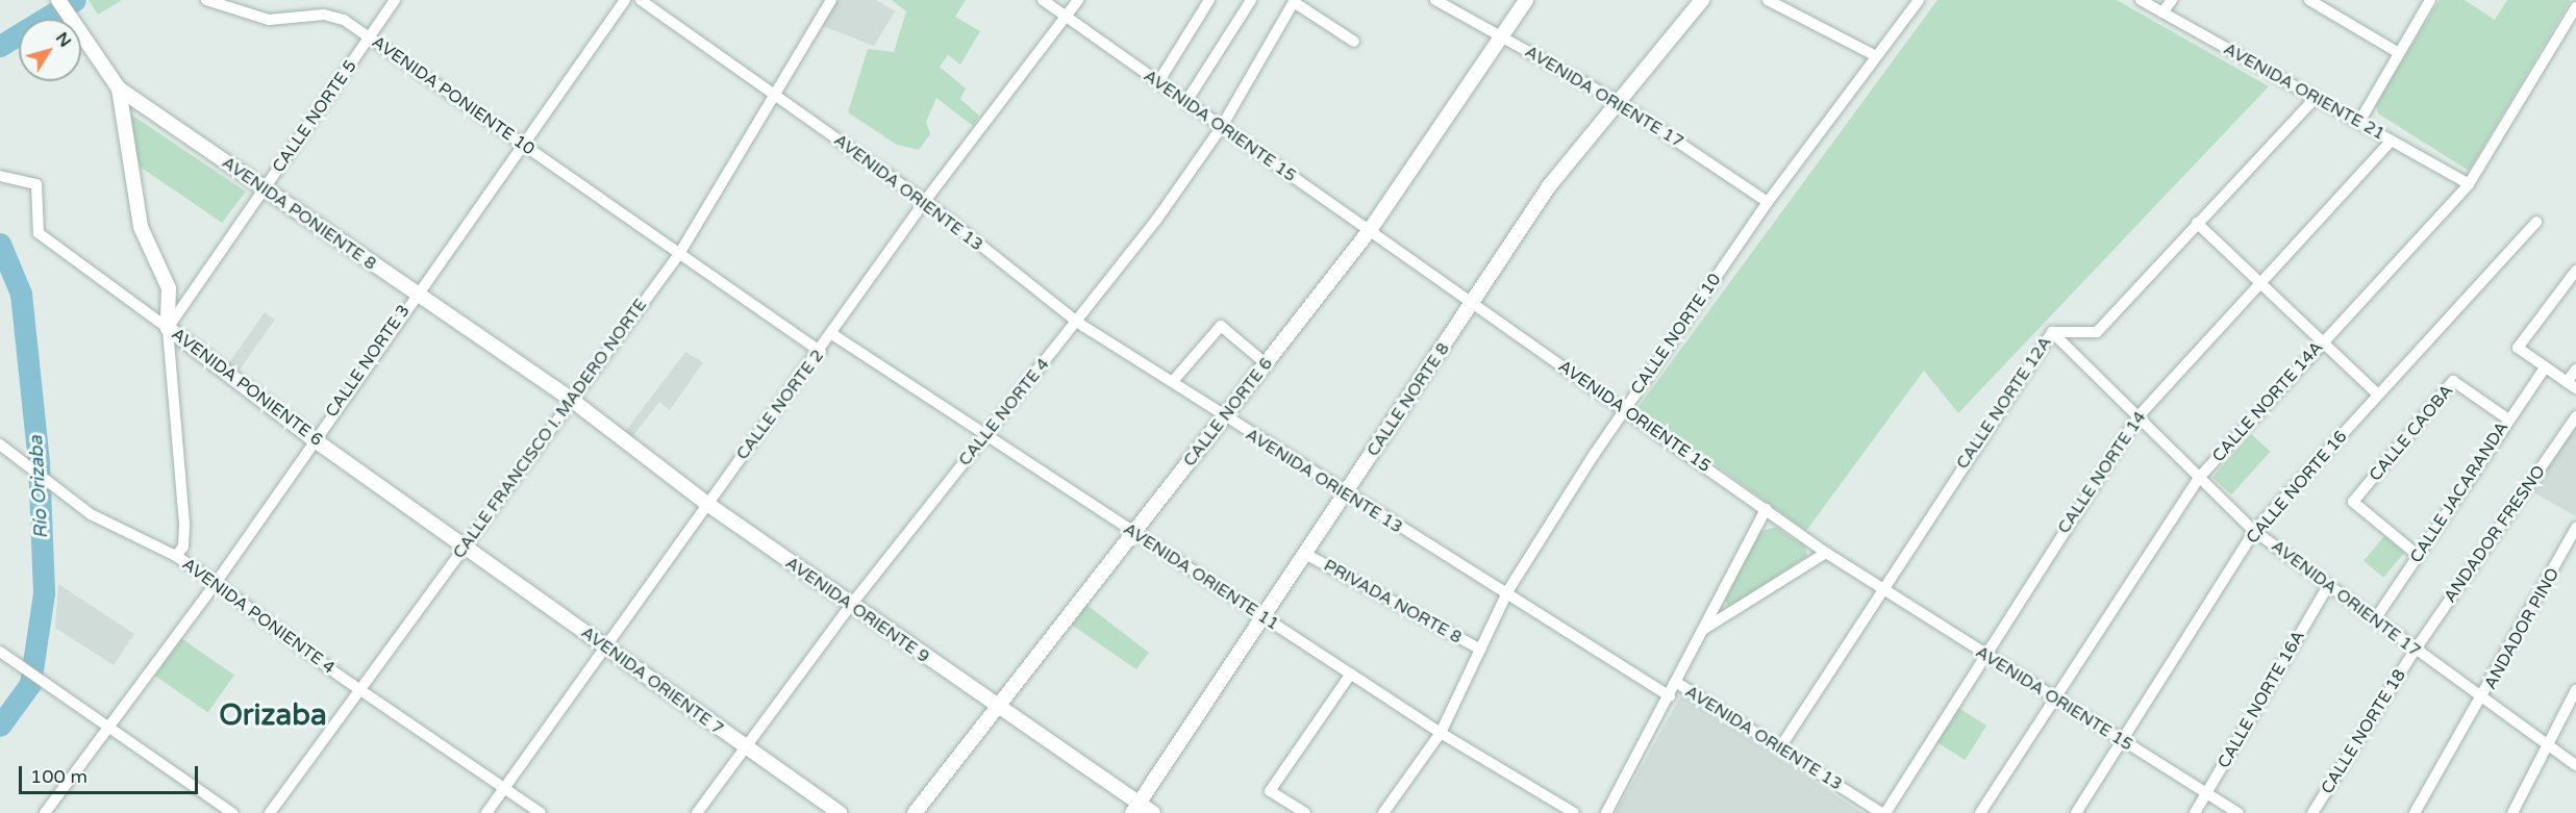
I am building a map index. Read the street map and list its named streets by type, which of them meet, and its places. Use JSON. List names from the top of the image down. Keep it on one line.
{"streets":{"street":["AVENIDA ORIENTE 21","AVENIDA PONIENTE 10","AVENIDA ORIENTE 17","CALLE NORTE 5","AVENIDA ORIENTE 15","AVENIDA ORIENTE 13","AVENIDA PONIENTE 8","CALLE NORTE 10","CALLE NORTE 3","AVENIDA PONIENTE 6","CALLE NORTE 8","CALLE NORTE 14A","CALLE NORTE 12A","CALLE NORTE 2","CALLE NORTE 4","CALLE NORTE 6","CALLE FRANCISCO I. MADERO NORTE","CALLE CAOBA","CALLE NORTE 14","CALLE NORTE 16","CALLE JACARANDA","ANDADOR FRESNO","AVENIDA ORIENTE 11","PRIVADA NORTE 8","AVENIDA ORIENTE 9","AVENIDA PONIENTE 4","ANDADOR PINO","AVENIDA ORIENTE 7","CALLE NORTE 16A","CALLE NORTE 18"]},"crossings":[["AVENIDA ORIENTE 21","CALLE NORTE 14A"],["AVENIDA ORIENTE 21","CALLE NORTE 12A"],["AVENIDA ORIENTE 21","CALLE NORTE 14"],["AVENIDA PONIENTE 10","CALLE NORTE 5"],["AVENIDA PONIENTE 10","CALLE NORTE 3"],["AVENIDA PONIENTE 10","CALLE FRANCISCO I. MADERO NORTE"],["AVENIDA ORIENTE 17","CALLE NORTE 10"],["AVENIDA ORIENTE 17","CALLE NORTE 8"],["AVENIDA ORIENTE 17","CALLE NORTE 14A"],["AVENIDA ORIENTE 17","CALLE NORTE 12A"],["AVENIDA ORIENTE 17","CALLE NORTE 6"],["AVENIDA ORIENTE 17","CALLE NORTE 14"],["AVENIDA ORIENTE 17","CALLE NORTE 16"],["AVENIDA ORIENTE 17","CALLE JACARANDA"],["AVENIDA ORIENTE 17","ANDADOR FRESNO"],["AVENIDA ORIENTE 17","ANDADOR PINO"],["AVENIDA ORIENTE 17","CALLE NORTE 16A"],["AVENIDA ORIENTE 17","CALLE NORTE 18"],["CALLE NORTE 5","AVENIDA PONIENTE 8"],["CALLE NORTE 5","AVENIDA PONIENTE 6"],["AVENIDA ORIENTE 15","CALLE NORTE 10"],["AVENIDA ORIENTE 15","CALLE NORTE 8"],["AVENIDA ORIENTE 15","CALLE NORTE 14A"],["AVENIDA ORIENTE 15","CALLE NORTE 12A"],["AVENIDA ORIENTE 15","CALLE NORTE 2"],["AVENIDA ORIENTE 15","CALLE NORTE 4"],["AVENIDA ORIENTE 15","CALLE NORTE 6"],["AVENIDA ORIENTE 15","CALLE NORTE 14"],["AVENIDA ORIENTE 15","CALLE NORTE 16"],["AVENIDA ORIENTE 15","CALLE NORTE 16A"],["AVENIDA ORIENTE 13","CALLE NORTE 10"],["AVENIDA ORIENTE 13","CALLE NORTE 8"],["AVENIDA ORIENTE 13","CALLE NORTE 12A"],["AVENIDA ORIENTE 13","CALLE NORTE 2"],["AVENIDA ORIENTE 13","CALLE NORTE 4"],["AVENIDA ORIENTE 13","CALLE NORTE 6"],["AVENIDA ORIENTE 13","CALLE FRANCISCO I. MADERO NORTE"],["AVENIDA ORIENTE 13","CALLE NORTE 14"],["AVENIDA PONIENTE 8","CALLE NORTE 3"],["AVENIDA PONIENTE 8","CALLE FRANCISCO I. MADERO NORTE"],["AVENIDA PONIENTE 8","AVENIDA ORIENTE 9"],["CALLE NORTE 10","AVENIDA ORIENTE 11"],["CALLE NORTE 10","PRIVADA NORTE 8"],["CALLE NORTE 3","AVENIDA PONIENTE 6"],["CALLE NORTE 3","AVENIDA PONIENTE 4"],["AVENIDA PONIENTE 6","CALLE FRANCISCO I. MADERO NORTE"],["AVENIDA PONIENTE 6","AVENIDA ORIENTE 7"],["CALLE NORTE 8","AVENIDA ORIENTE 11"],["CALLE NORTE 8","PRIVADA NORTE 8"],["CALLE NORTE 8","AVENIDA ORIENTE 9"],["CALLE NORTE 2","AVENIDA ORIENTE 11"],["CALLE NORTE 2","AVENIDA ORIENTE 9"],["CALLE NORTE 2","AVENIDA PONIENTE 4"],["CALLE NORTE 2","AVENIDA ORIENTE 7"],["CALLE NORTE 4","AVENIDA ORIENTE 11"],["CALLE NORTE 4","AVENIDA ORIENTE 9"],["CALLE NORTE 4","AVENIDA ORIENTE 7"],["CALLE NORTE 6","AVENIDA ORIENTE 11"],["CALLE NORTE 6","AVENIDA ORIENTE 9"],["CALLE FRANCISCO I. MADERO NORTE","AVENIDA ORIENTE 9"],["CALLE FRANCISCO I. MADERO NORTE","AVENIDA PONIENTE 4"],["CALLE FRANCISCO I. MADERO NORTE","AVENIDA ORIENTE 7"],["CALLE CAOBA","CALLE JACARANDA"],["ANDADOR FRESNO","CALLE NORTE 18"]],"districts":["Orizaba"],"water":["Río Orizaba"],"scale_bar":"100 m","north":"top right"}
